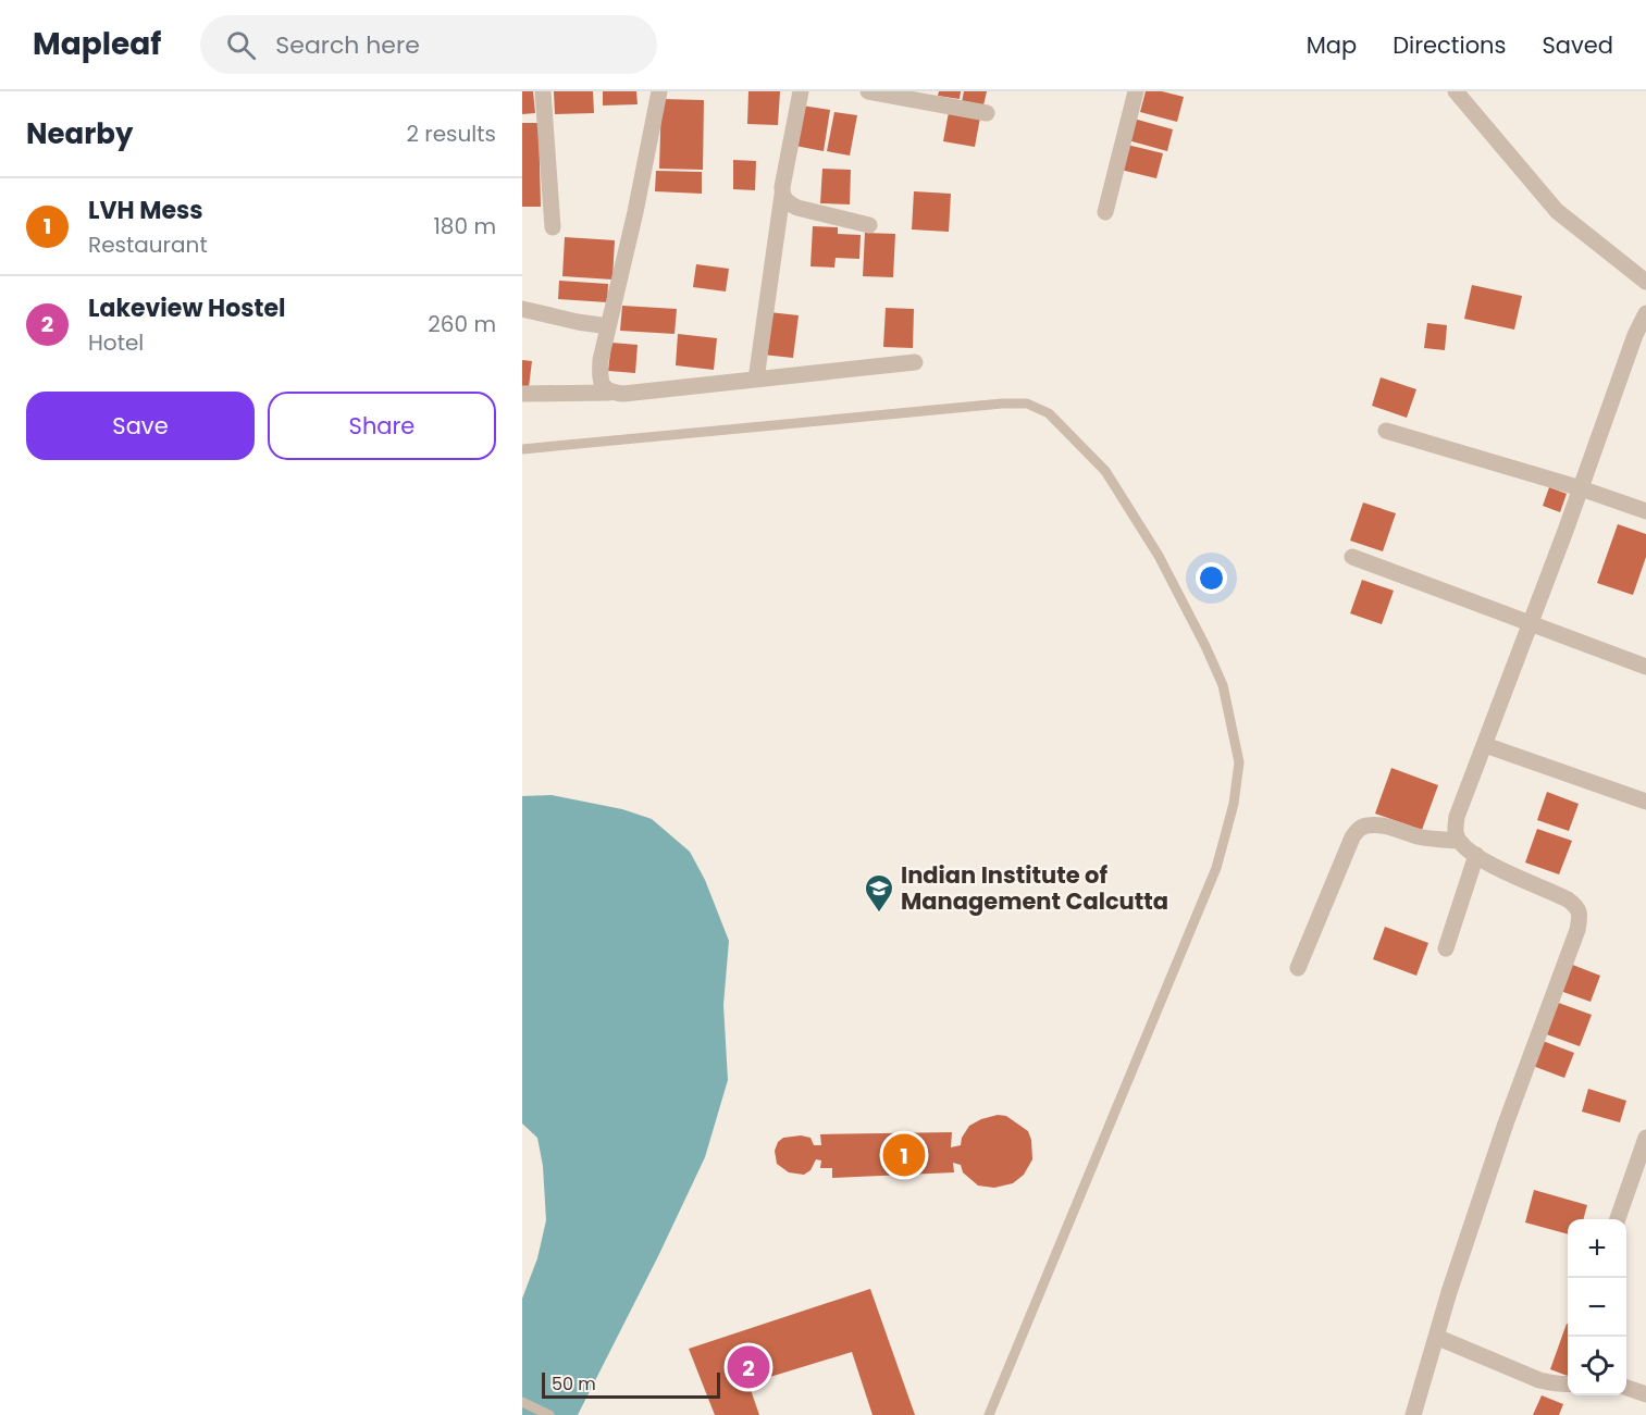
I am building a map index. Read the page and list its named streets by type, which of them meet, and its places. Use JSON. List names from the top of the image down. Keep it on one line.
{"places":{"school or university":["Indian Institute of Management Calcutta"]},"scale_bar":"50 m","page":{"header":"Mapleaf","search":"Search here","nav":["Map","Directions","Saved"],"heading":["Nearby","2 results"],"list":[{"mark":"1","name":"LVH Mess","note":"Restaurant","value":"180 m"},{"mark":"2","name":"Lakeview Hostel","note":"Hotel","value":"260 m"}],"buttons":["Save","Share"],"pins":["1","2"],"map_buttons":["+","−"],"scale":"50 m"}}
